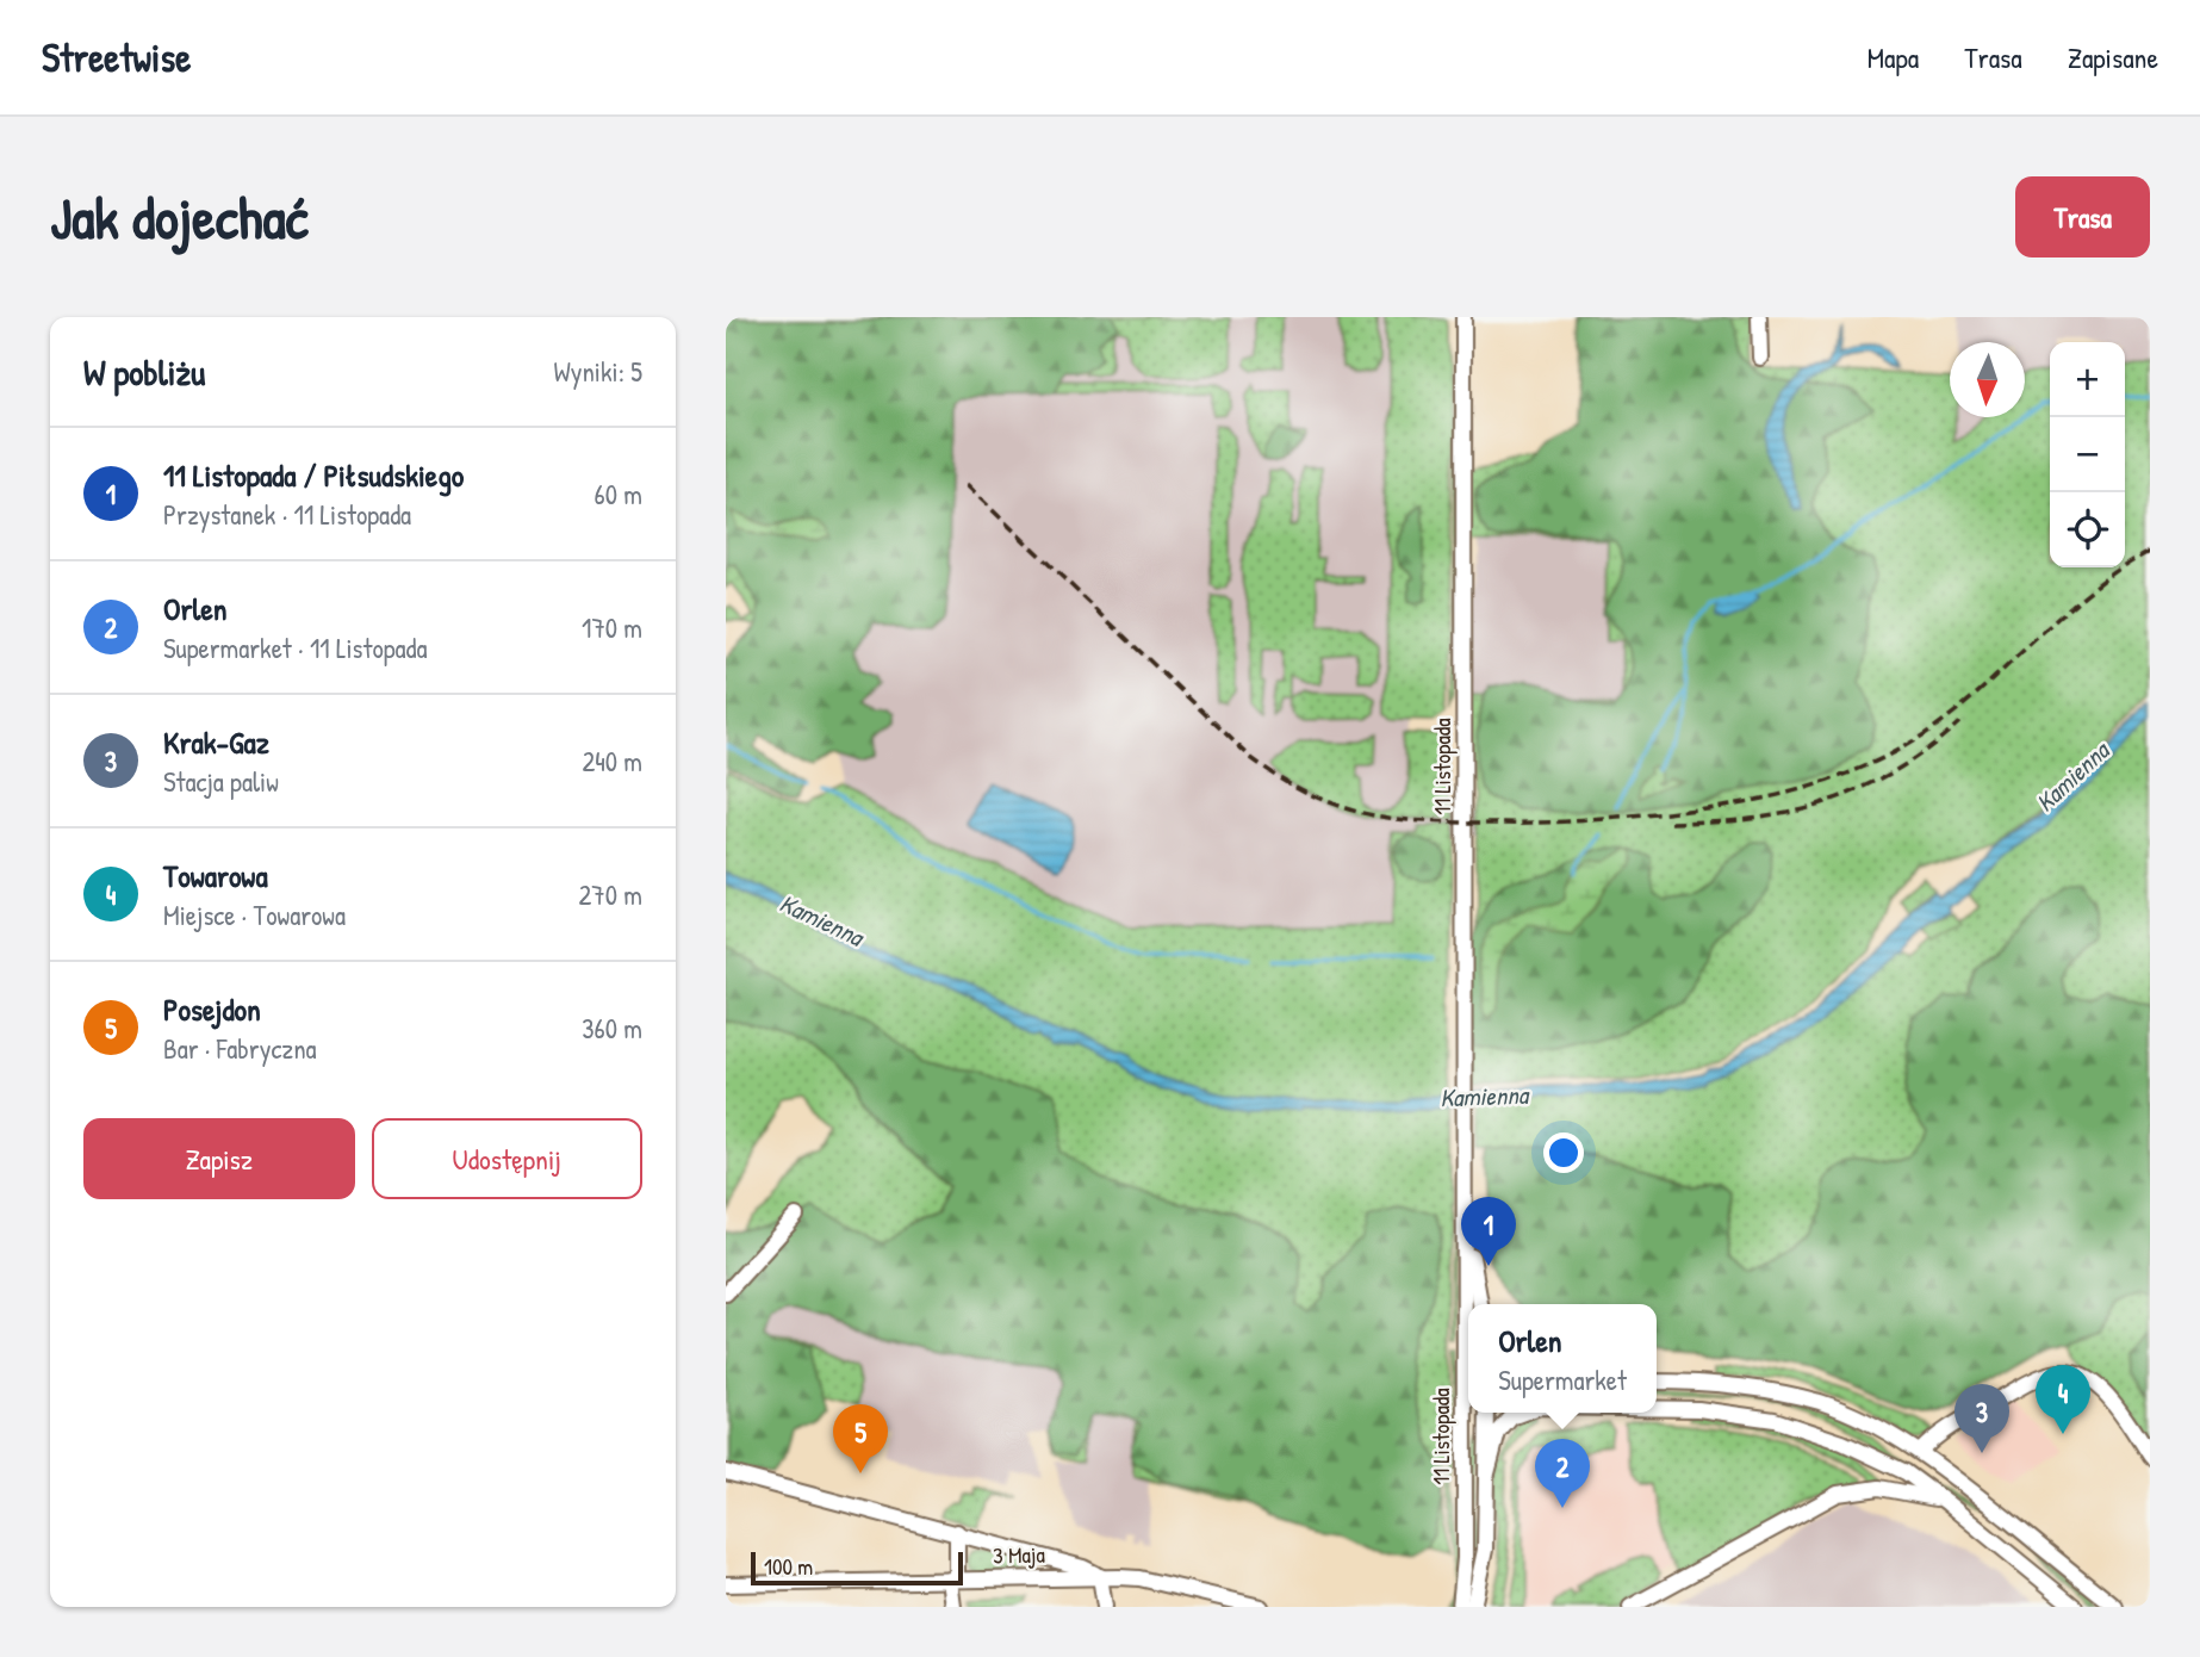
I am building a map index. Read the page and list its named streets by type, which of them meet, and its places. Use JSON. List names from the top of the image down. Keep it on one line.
{"streets":{"street":["11 Listopada","3 Maja"]},"water":["Kamienna"],"scale_bar":"100 m","north":"bottom","page":{"header":"Streetwise","nav":["Mapa","Trasa","Zapisane"],"buttons":["Trasa",["Zapisz","Udostępnij"]],"title":"Jak dojechać","heading":["W pobliżu","Wyniki: 5"],"map_buttons":["+","−"],"list":[{"mark":"1","name":"11 Listopada / Piłsudskiego","note":"Przystanek · 11 Listopada","value":"60 m"},{"mark":"2","name":"Orlen","note":"Supermarket · 11 Listopada","value":"170 m"},{"mark":"3","name":"Krak-Gaz","note":"Stacja paliw","value":"240 m"},{"mark":"4","name":"Towarowa","note":"Miejsce · Towarowa","value":"270 m"},{"mark":"5","name":"Posejdon","note":"Bar · Fabryczna","value":"360 m"}],"pins":["1","4","3","5","2"],"popup":["Orlen","Supermarket"],"scale":"100 m"}}
